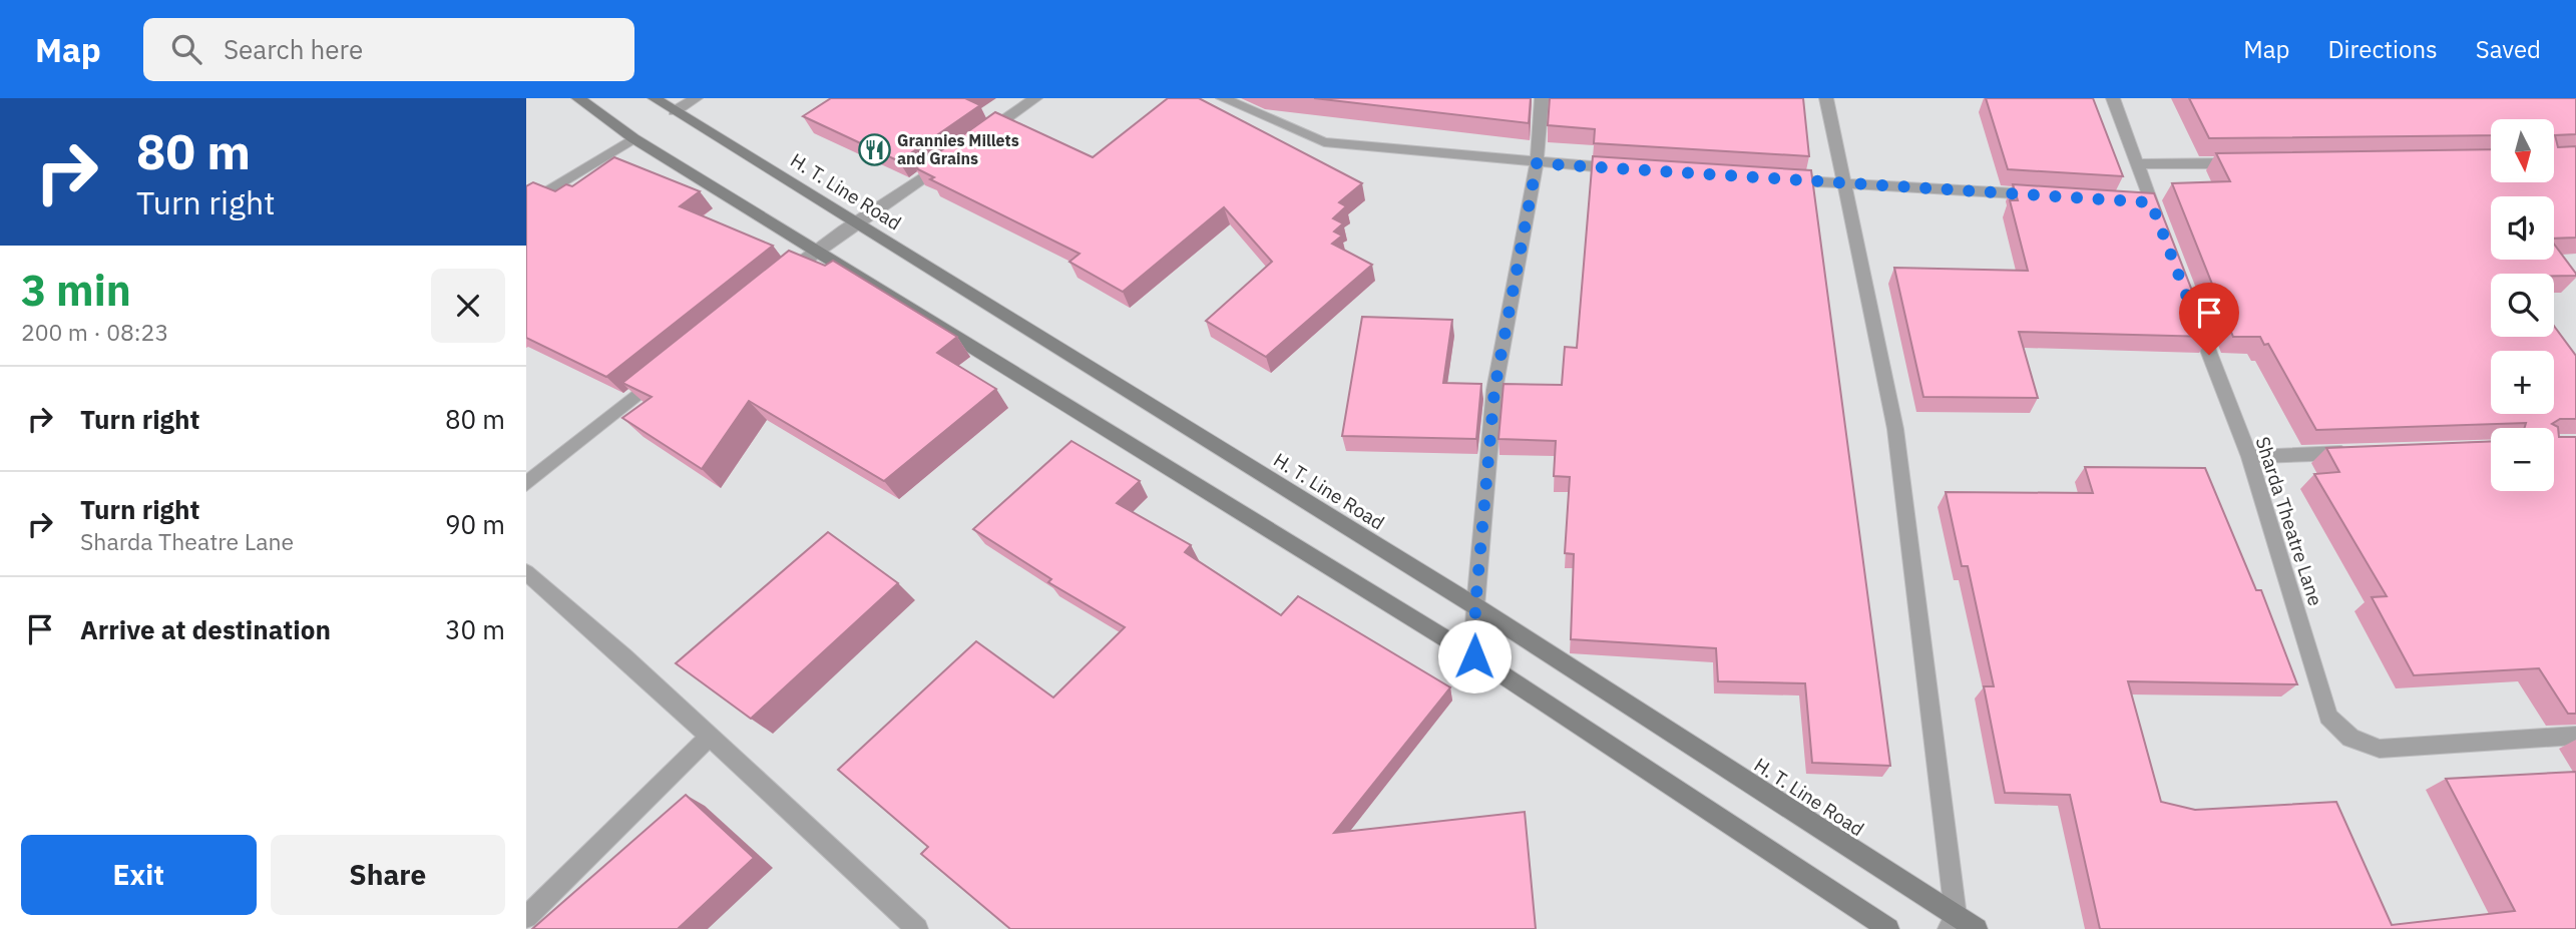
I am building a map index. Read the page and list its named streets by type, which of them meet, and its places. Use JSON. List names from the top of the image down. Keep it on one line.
{"streets":{"street":["H. T. Line Road","Sharda Theatre Lane"]},"places":{"restaurant":["Grannies Millets and Grains"]},"north":"bottom","page":{"header":"Map","search":"Search here","nav":["Map","Directions","Saved"],"turn":["80 m","Turn right"],"map_buttons":["+","−"],"heading":["3 min","200 m · 08:23"],"list":[{"name":"Turn right","value":"80 m"},{"name":"Turn right","note":"Sharda Theatre Lane","value":"90 m"},{"name":"Arrive at destination","value":"30 m"}],"buttons":["Exit","Share"]}}
